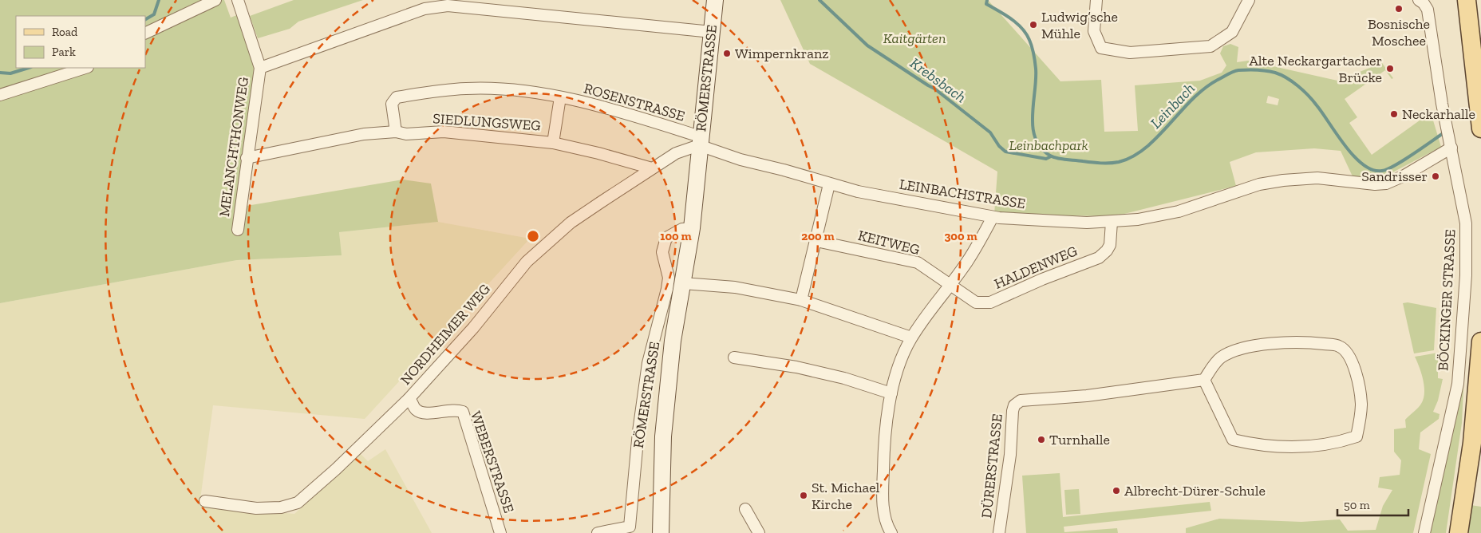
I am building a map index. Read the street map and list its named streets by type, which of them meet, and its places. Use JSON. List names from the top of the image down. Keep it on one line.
{"streets":{"main road":["RÖMERSTRASSE"],"street":["ROSENSTRASSE","SIEDLUNGSWEG","MELANCHTHONWEG","LEINBACHSTRASSE","KEITWEG","HALDENWEG","BÖCKINGER STRASSE","NORDHEIMER WEG","WEBERSTRASSE","DÜRERSTRASSE"]},"crossings":[["RÖMERSTRASSE","ROSENSTRASSE"],["RÖMERSTRASSE","LEINBACHSTRASSE"],["RÖMERSTRASSE","NORDHEIMER WEG"],["ROSENSTRASSE","SIEDLUNGSWEG"],["ROSENSTRASSE","LEINBACHSTRASSE"],["ROSENSTRASSE","NORDHEIMER WEG"],["SIEDLUNGSWEG","MELANCHTHONWEG"],["SIEDLUNGSWEG","NORDHEIMER WEG"],["LEINBACHSTRASSE","HALDENWEG"],["LEINBACHSTRASSE","BÖCKINGER STRASSE"],["LEINBACHSTRASSE","NORDHEIMER WEG"],["KEITWEG","HALDENWEG"],["NORDHEIMER WEG","WEBERSTRASSE"]],"water":["Krebsbach","Leinbach"],"parks":["Kaitgärten","Leinbachpark"],"places":["Bosnische Moschee","Ludwig’sche Mühle","Wimpernkranz","Alte Neckargartacher Brücke","Neckarhalle","Sandrisser","Turnhalle","Albrecht-Dürer-Schule","St. Michael Kirche"],"legend":["Road","Park"],"scale_bar":"50 m","rings":["100 m","200 m","300 m"]}
